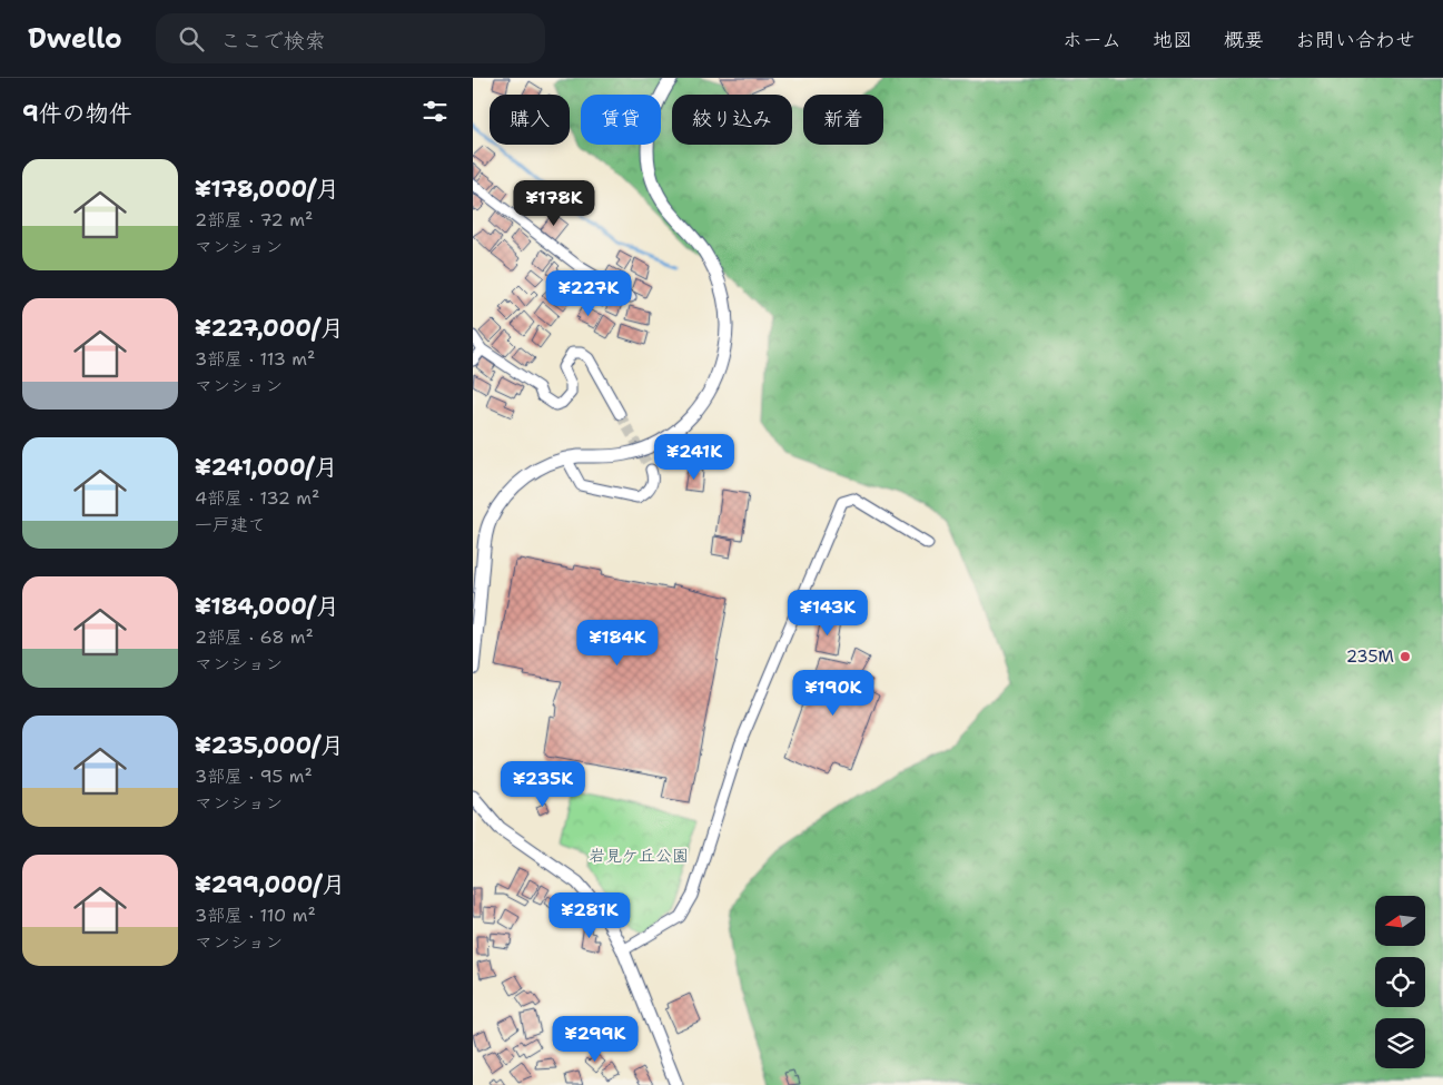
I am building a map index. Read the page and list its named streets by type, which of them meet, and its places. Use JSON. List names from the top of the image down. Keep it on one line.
{"parks":["岩見ケ丘公園"],"places":["235M"],"north":"left","page":{"header":"Dwello","search":"ここで検索","nav":["ホーム","地図","概要","お問い合わせ"],"heading":"9件の物件","chip":["購入","賃貸","絞り込み","新着"],"list":[{"name":"¥178,000/月","note":"2部屋 · 72 m² · マンション"},{"name":"¥227,000/月","note":"3部屋 · 113 m² · マンション"},{"name":"¥241,000/月","note":"4部屋 · 132 m² · 一戸建て"},{"name":"¥184,000/月","note":"2部屋 · 68 m² · マンション"},{"name":"¥235,000/月","note":"3部屋 · 95 m² · マンション"},{"name":"¥299,000/月","note":"3部屋 · 110 m² · マンション"}],"price":["¥178K","¥227K","¥241K","¥143K","¥184K","¥190K","¥235K","¥281K","¥299K"]}}
